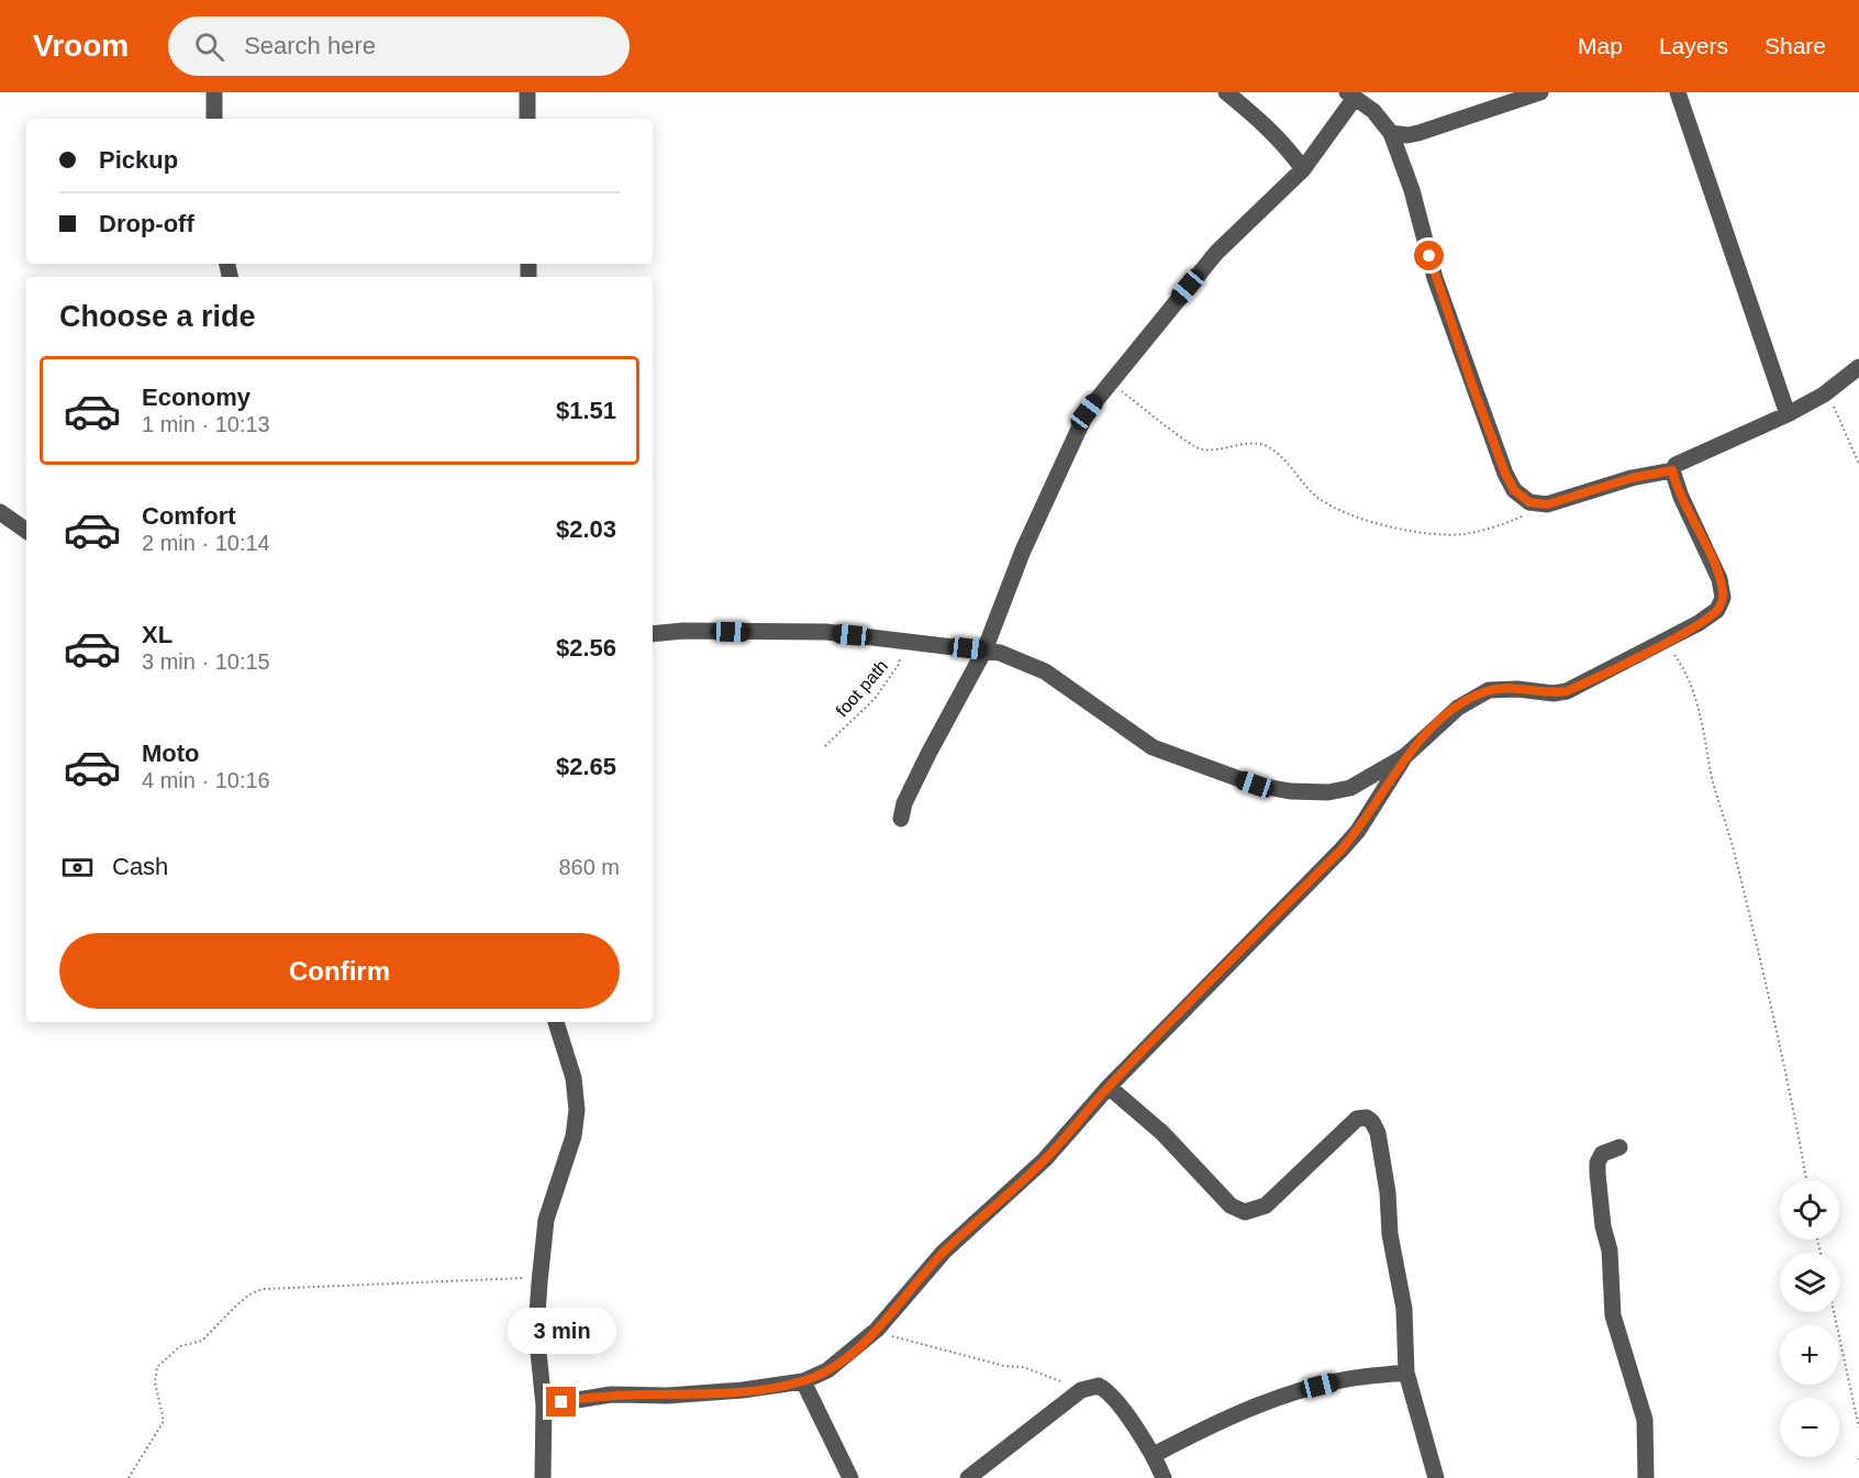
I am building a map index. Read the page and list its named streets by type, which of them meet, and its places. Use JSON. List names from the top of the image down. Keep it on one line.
{"streets":{"path":["foot path"]},"page":{"header":"Vroom","search":"Search here","nav":["Map","Layers","Share"],"banner":["Pickup","Drop-off"],"heading":"Choose a ride","list":[{"name":"Economy","note":"1 min · 10:13","value":"$1.51"},{"name":"Comfort","note":"2 min · 10:14","value":"$2.03"},{"name":"XL","note":"3 min · 10:15","value":"$2.56"},{"name":"Moto","note":"4 min · 10:16","value":"$2.65"}],"pay":["Cash","860 m"],"buttons":"Confirm","map_buttons":["+","−"],"bubble":"3 min"}}
